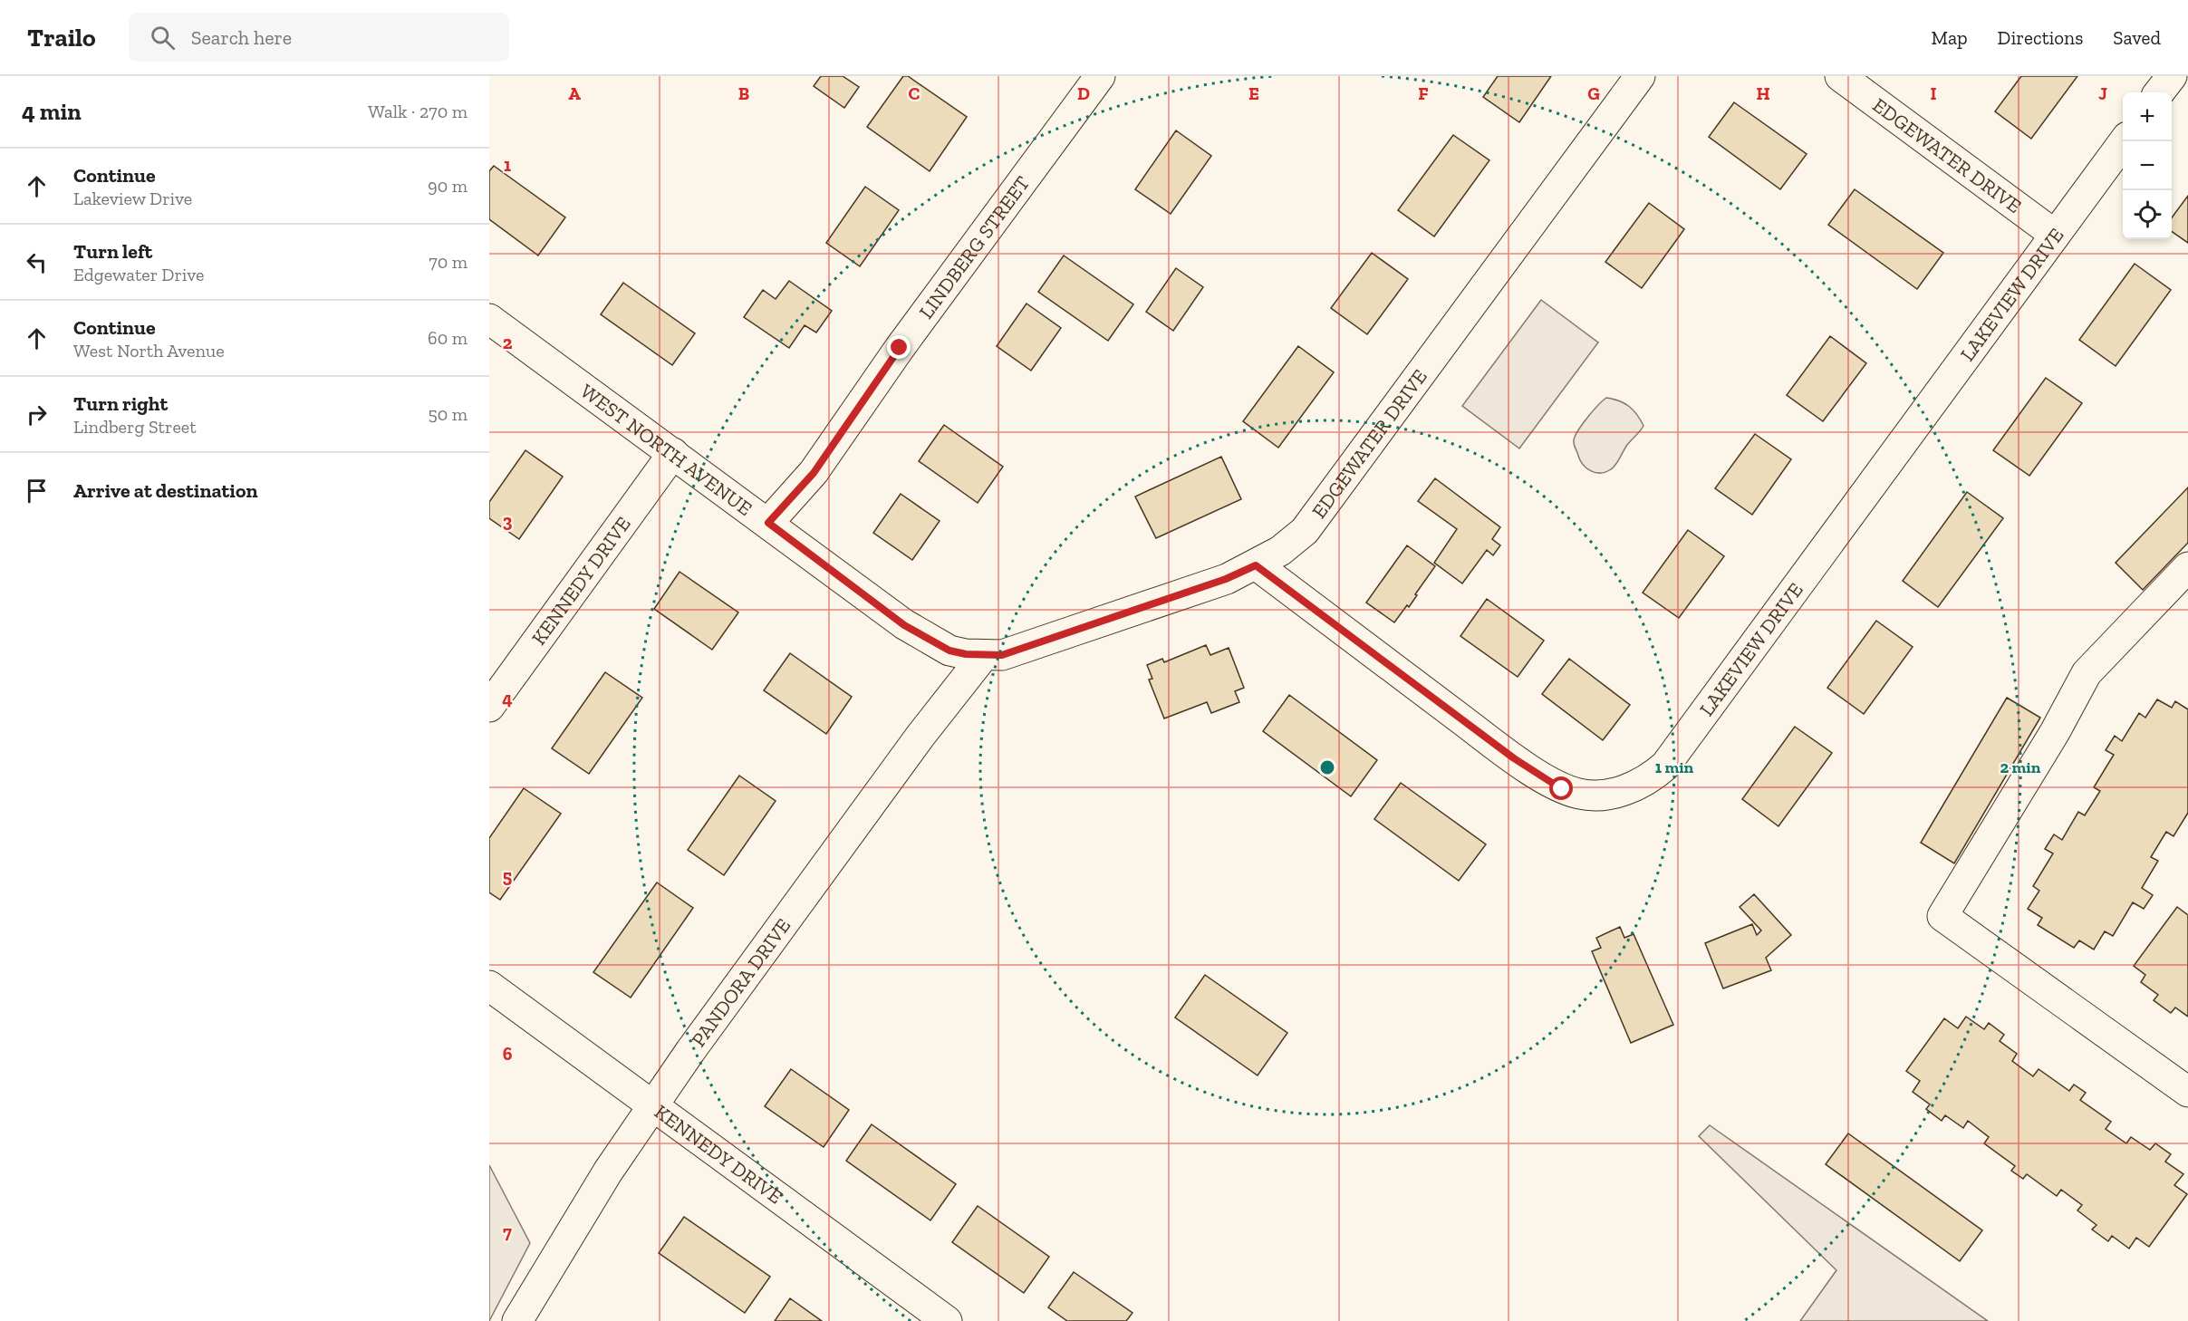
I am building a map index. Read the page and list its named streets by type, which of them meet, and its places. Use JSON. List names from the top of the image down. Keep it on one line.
{"streets":{"street":["EDGEWATER DRIVE","LINDBERG STREET","LAKEVIEW DRIVE","WEST NORTH AVENUE","KENNEDY DRIVE","PANDORA DRIVE"]},"crossings":[["EDGEWATER DRIVE","LAKEVIEW DRIVE"],["EDGEWATER DRIVE","WEST NORTH AVENUE"],["EDGEWATER DRIVE","PANDORA DRIVE"],["LINDBERG STREET","WEST NORTH AVENUE"],["WEST NORTH AVENUE","KENNEDY DRIVE"],["WEST NORTH AVENUE","PANDORA DRIVE"],["KENNEDY DRIVE","PANDORA DRIVE"]],"page":{"header":"Trailo","search":"Search here","nav":["Map","Directions","Saved"],"heading":["4 min","Walk · 270 m"],"map_buttons":["+","−"],"list":[["Continue","Lakeview Drive","90 m"],["Turn left","Edgewater Drive","70 m"],["Continue","West North Avenue","60 m"],["Turn right","Lindberg Street","50 m"],"Arrive at destination"]},"grid":{"columns":["A","B","C","D","E","F","G","H","I","J"],"rows":["1","2","3","4","5","6","7"]},"rings":["1 min","2 min"]}
